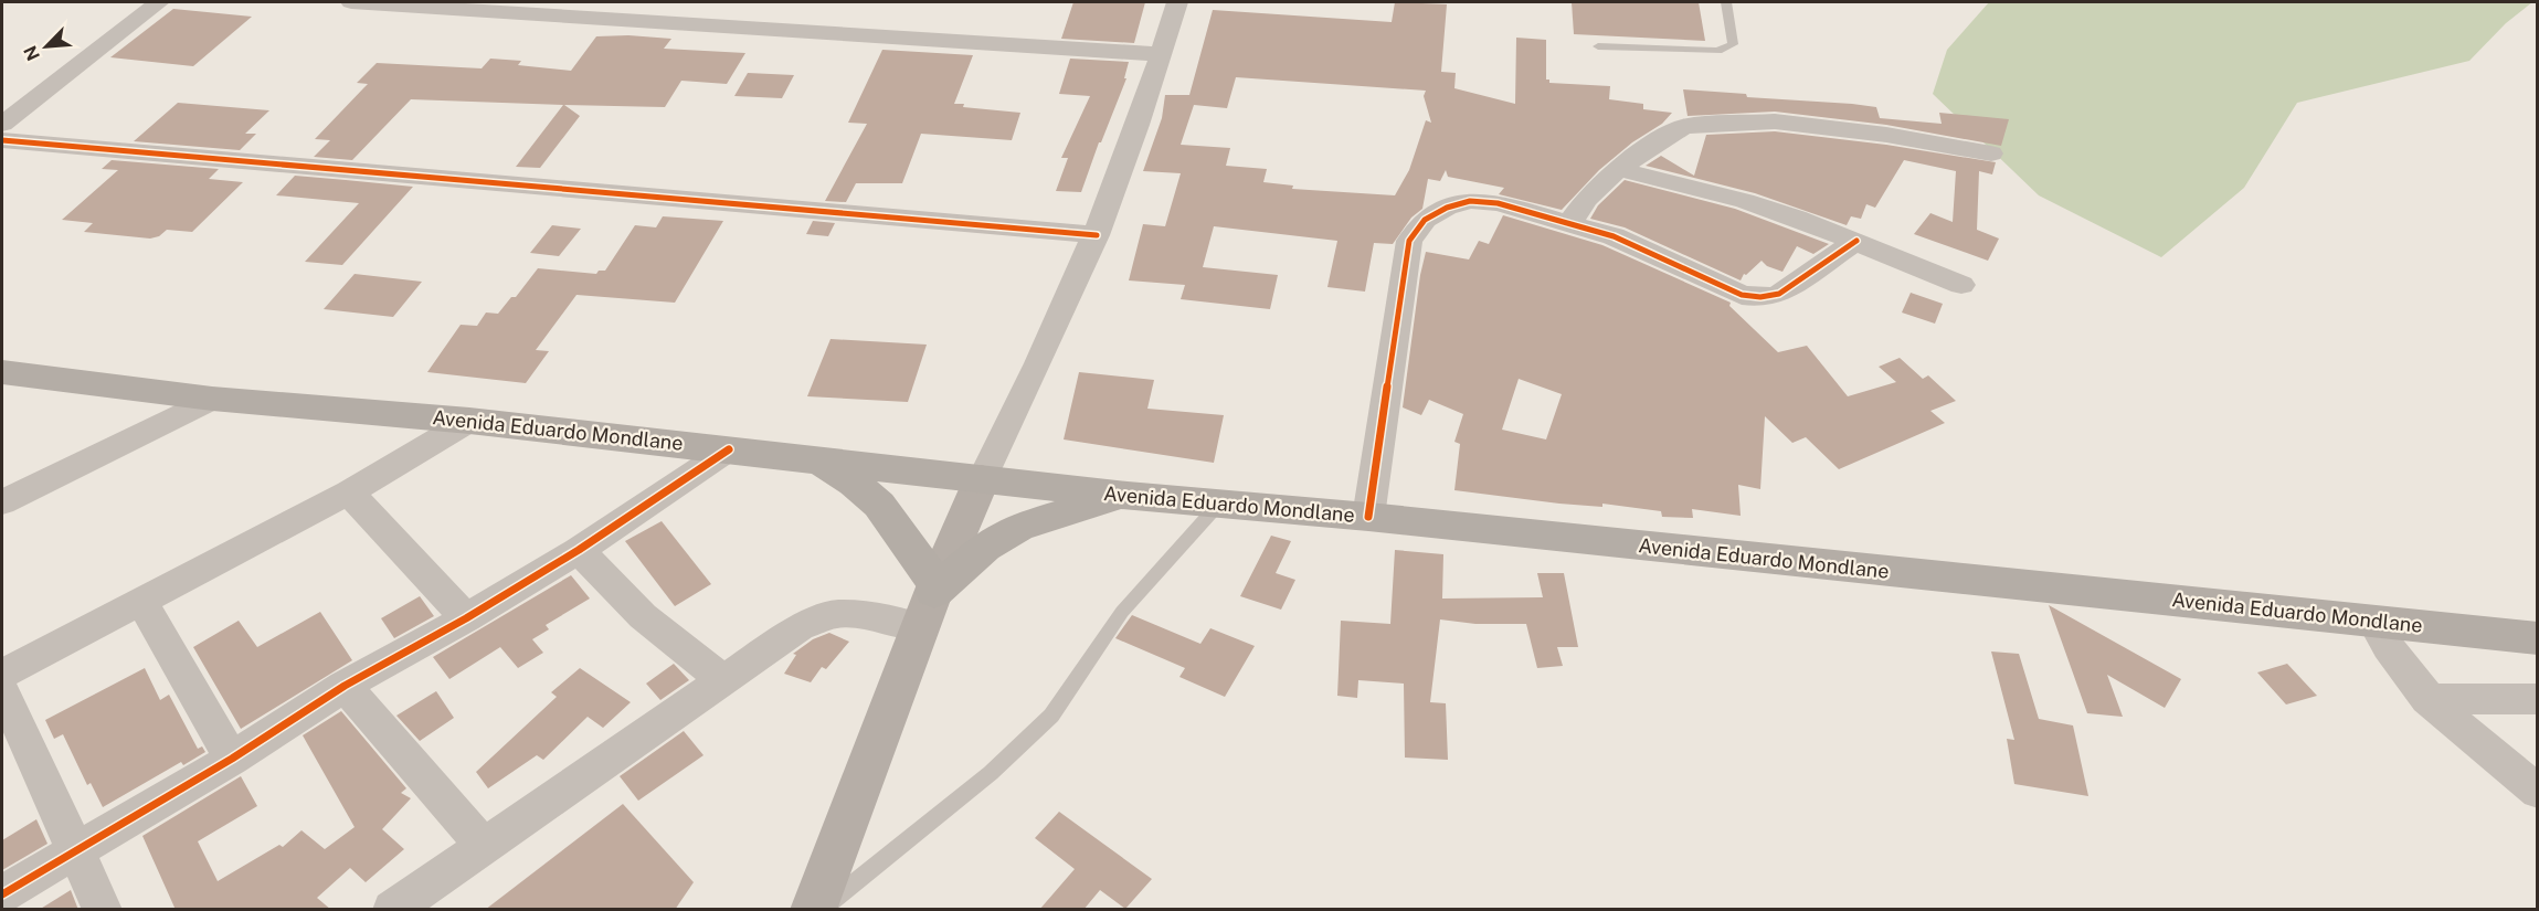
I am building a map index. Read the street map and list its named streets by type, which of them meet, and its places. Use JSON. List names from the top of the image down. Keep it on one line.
{"streets":{"main road":["Avenida Eduardo Mondlane"]},"north":"bottom left"}
